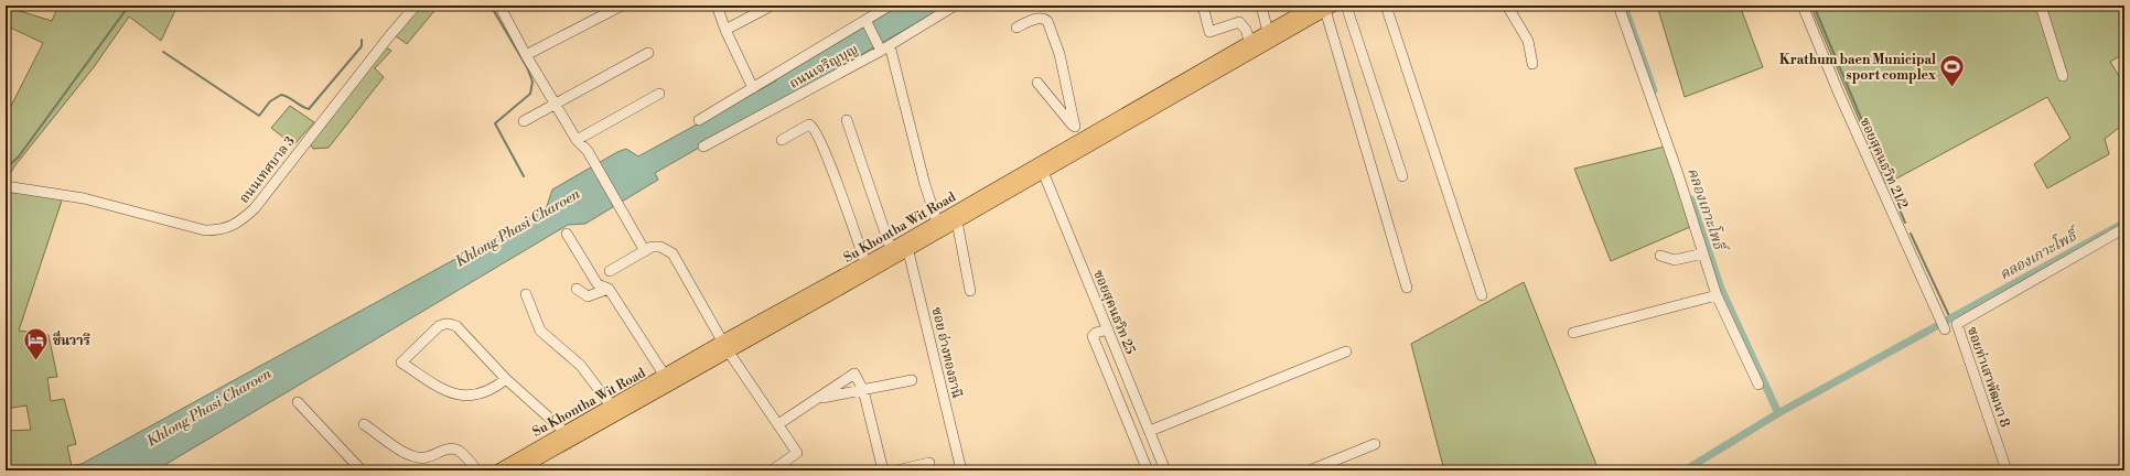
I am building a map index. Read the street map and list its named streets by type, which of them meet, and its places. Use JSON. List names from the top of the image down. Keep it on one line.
{"streets":{"main road":["Su Khontha Wit Road"],"street":["ถนนเจริญบุญ","ซอยสุคนธวิท 21/2","ถนนเทศบาล 3","ซอยสุคนธวิท 25","ซอย อ่างทองธานี","ซอยท่าเสาพัฒนา 8"]},"crossings":[["Su Khontha Wit Road","ซอยสุคนธวิท 25"],["Su Khontha Wit Road","ซอย อ่างทองธานี"]],"water":["คลองเกาะโพธิ์","Khlong Phasi Charoen"],"places":{"sports":["Krathum baen Municipal sport complex"],"hotel":["ชื่นวารี"]}}
